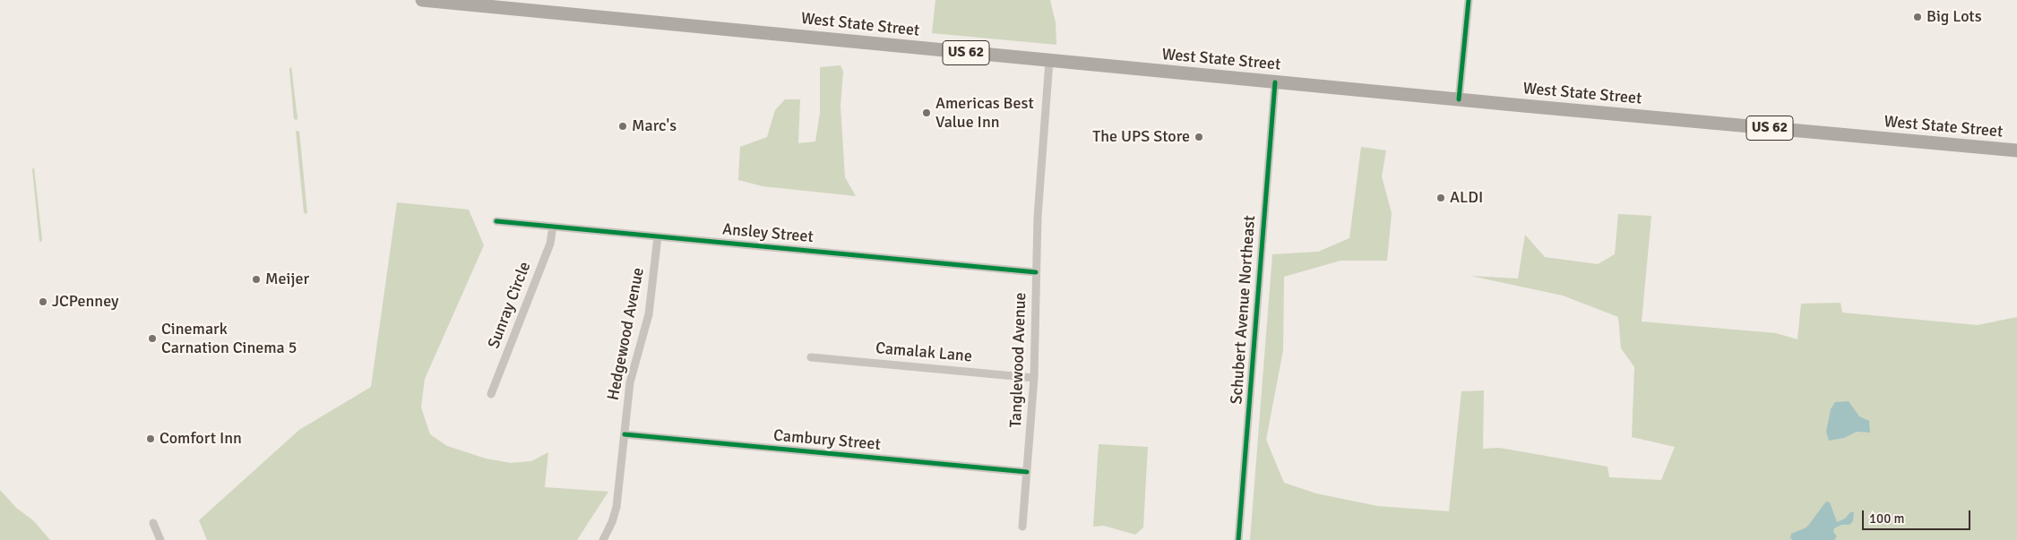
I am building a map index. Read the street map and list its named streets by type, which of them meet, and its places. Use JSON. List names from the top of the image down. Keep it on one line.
{"streets":{"highway":["West State Street","US 62"],"street":["Ansley Street","Sunray Circle","Schubert Avenue Northeast","Hedgewood Avenue","Camalak Lane","Tanglewood Avenue","Cambury Street"]},"crossings":[["West State Street","Schubert Avenue Northeast"],["West State Street","Tanglewood Avenue"],["Ansley Street","Sunray Circle"],["Ansley Street","Hedgewood Avenue"],["Ansley Street","Tanglewood Avenue"],["Hedgewood Avenue","Cambury Street"],["Camalak Lane","Tanglewood Avenue"],["Tanglewood Avenue","Cambury Street"]],"places":["Big Lots","Americas Best Value Inn","Marc's","The UPS Store","ALDI","Meijer","JCPenney","Cinemark Carnation Cinema 5","Comfort Inn"],"scale_bar":"100 m"}
